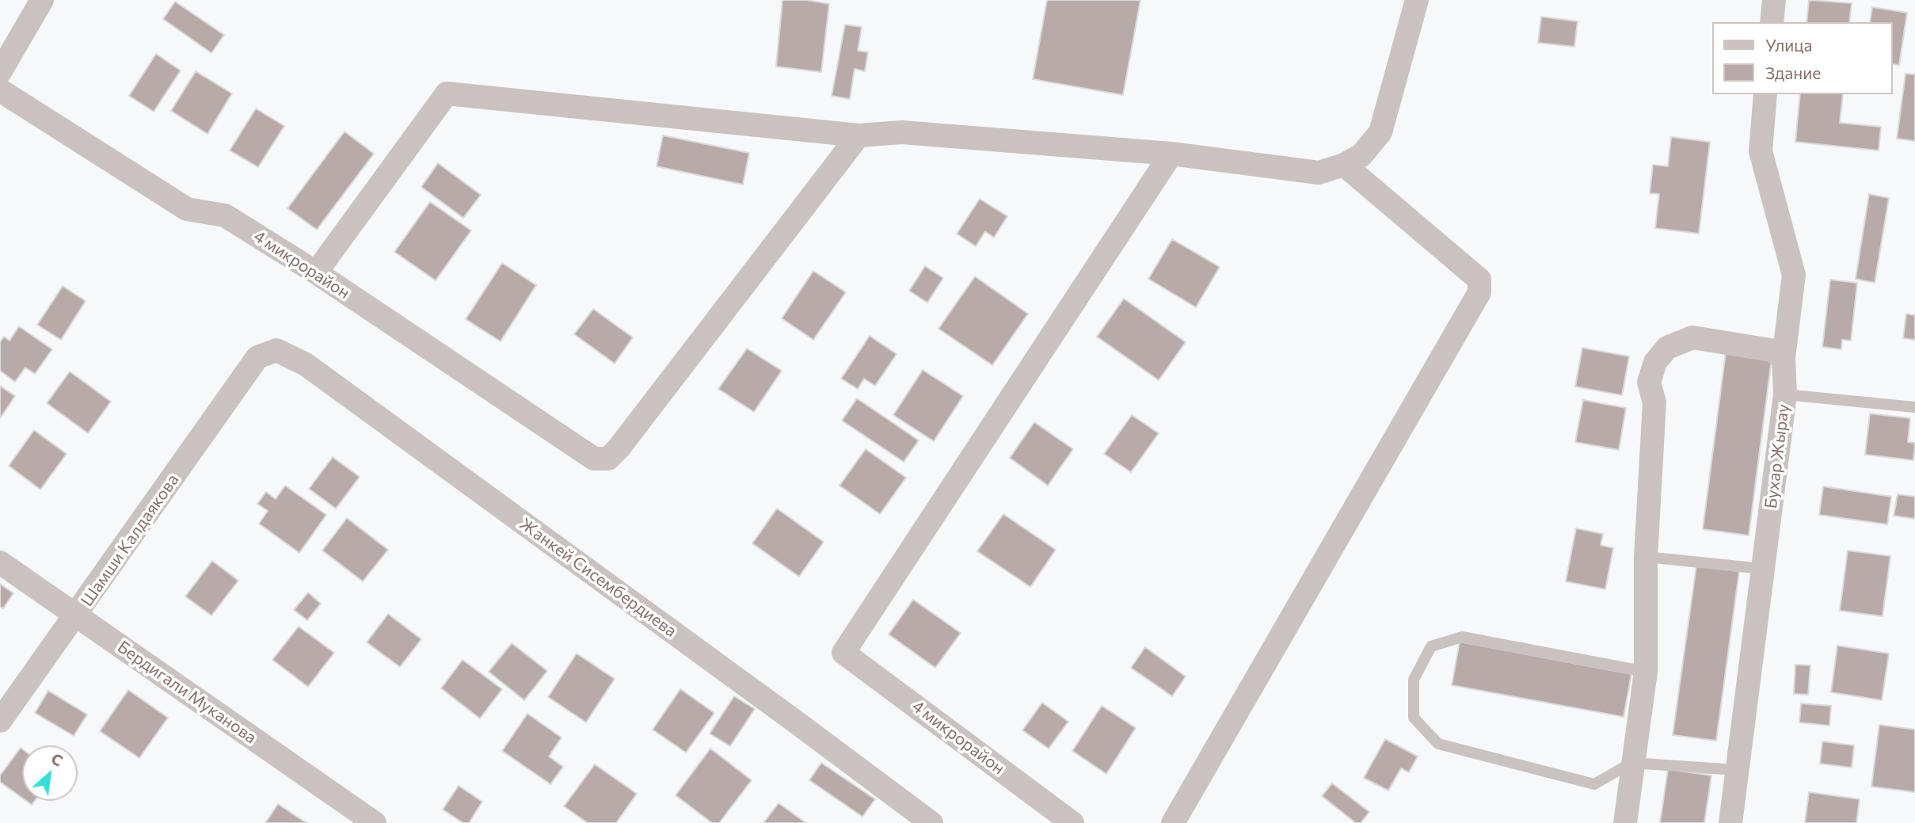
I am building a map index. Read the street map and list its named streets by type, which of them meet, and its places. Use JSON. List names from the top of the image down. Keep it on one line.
{"streets":{"street":["4 микрорайон","Бухар Жырау","Шамши Калдаякова","Жанкей Сисембердиева","Бердигали Муканова"]},"crossings":[["Шамши Калдаякова","Жанкей Сисембердиева"],["Шамши Калдаякова","Бердигали Муканова"]],"legend":["Улица","Здание"],"north":"top right"}
